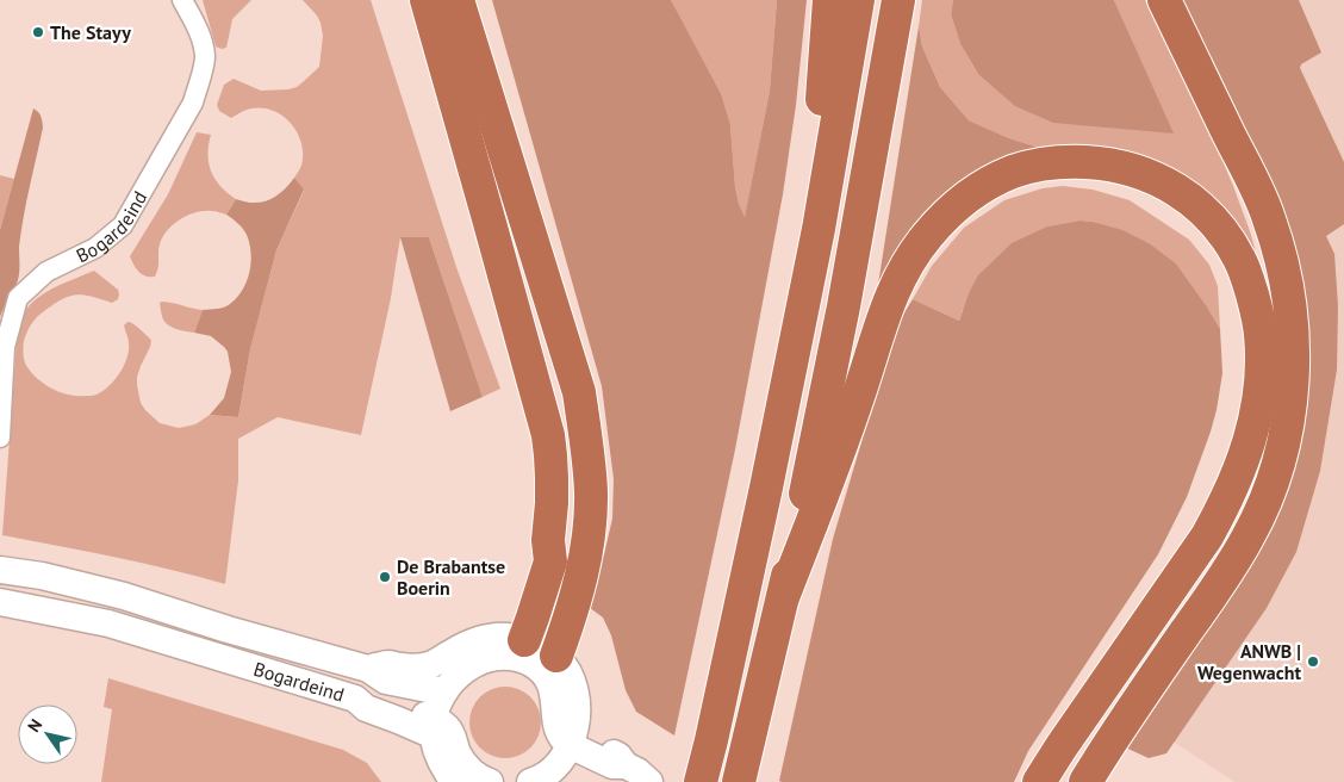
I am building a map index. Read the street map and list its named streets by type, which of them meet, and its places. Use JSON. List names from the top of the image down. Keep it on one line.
{"streets":{"main road":["Bogardeind"]},"places":["The Stayy","De Brabantse Boerin","ANWB | Wegenwacht"],"north":"top left"}
